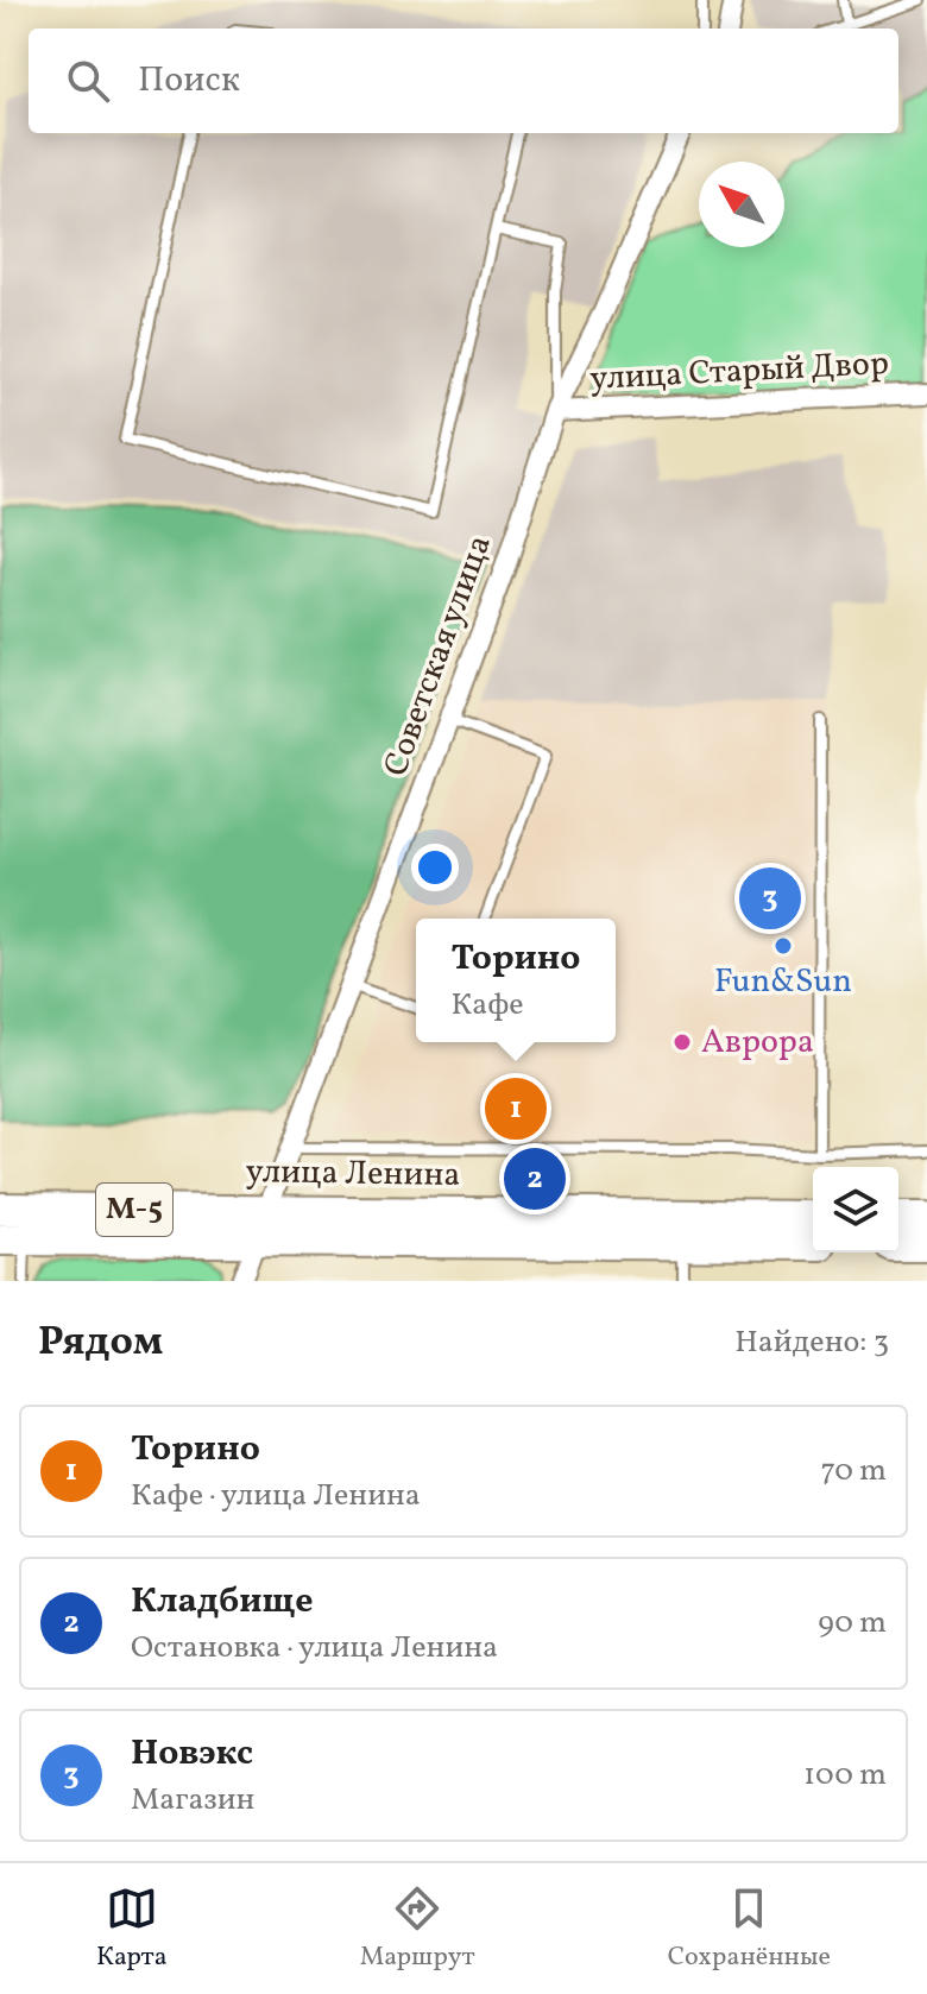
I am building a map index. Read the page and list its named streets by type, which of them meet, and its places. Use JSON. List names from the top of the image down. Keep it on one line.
{"streets":{"main road":["улица Ленина","М-5"],"street":["улица Старый Двор","Советская улица"]},"crossings":[["улица Старый Двор","Советская улица"],["Советская улица","улица Ленина"]],"places":["Fun&Sun","Аврора"],"north":"top left","page":{"search":"Поиск","pins":["3","1","2"],"popup":["Торино","Кафе"],"heading":["Рядом","Найдено: 3"],"list":[{"mark":"1","name":"Торино","note":"Кафе · улица Ленина","value":"70 m"},{"mark":"2","name":"Кладбище","note":"Остановка · улица Ленина","value":"90 m"},{"mark":"3","name":"Новэкс","note":"Магазин","value":"100 m"}],"nav":["Карта","Маршрут","Сохранённые"]}}
